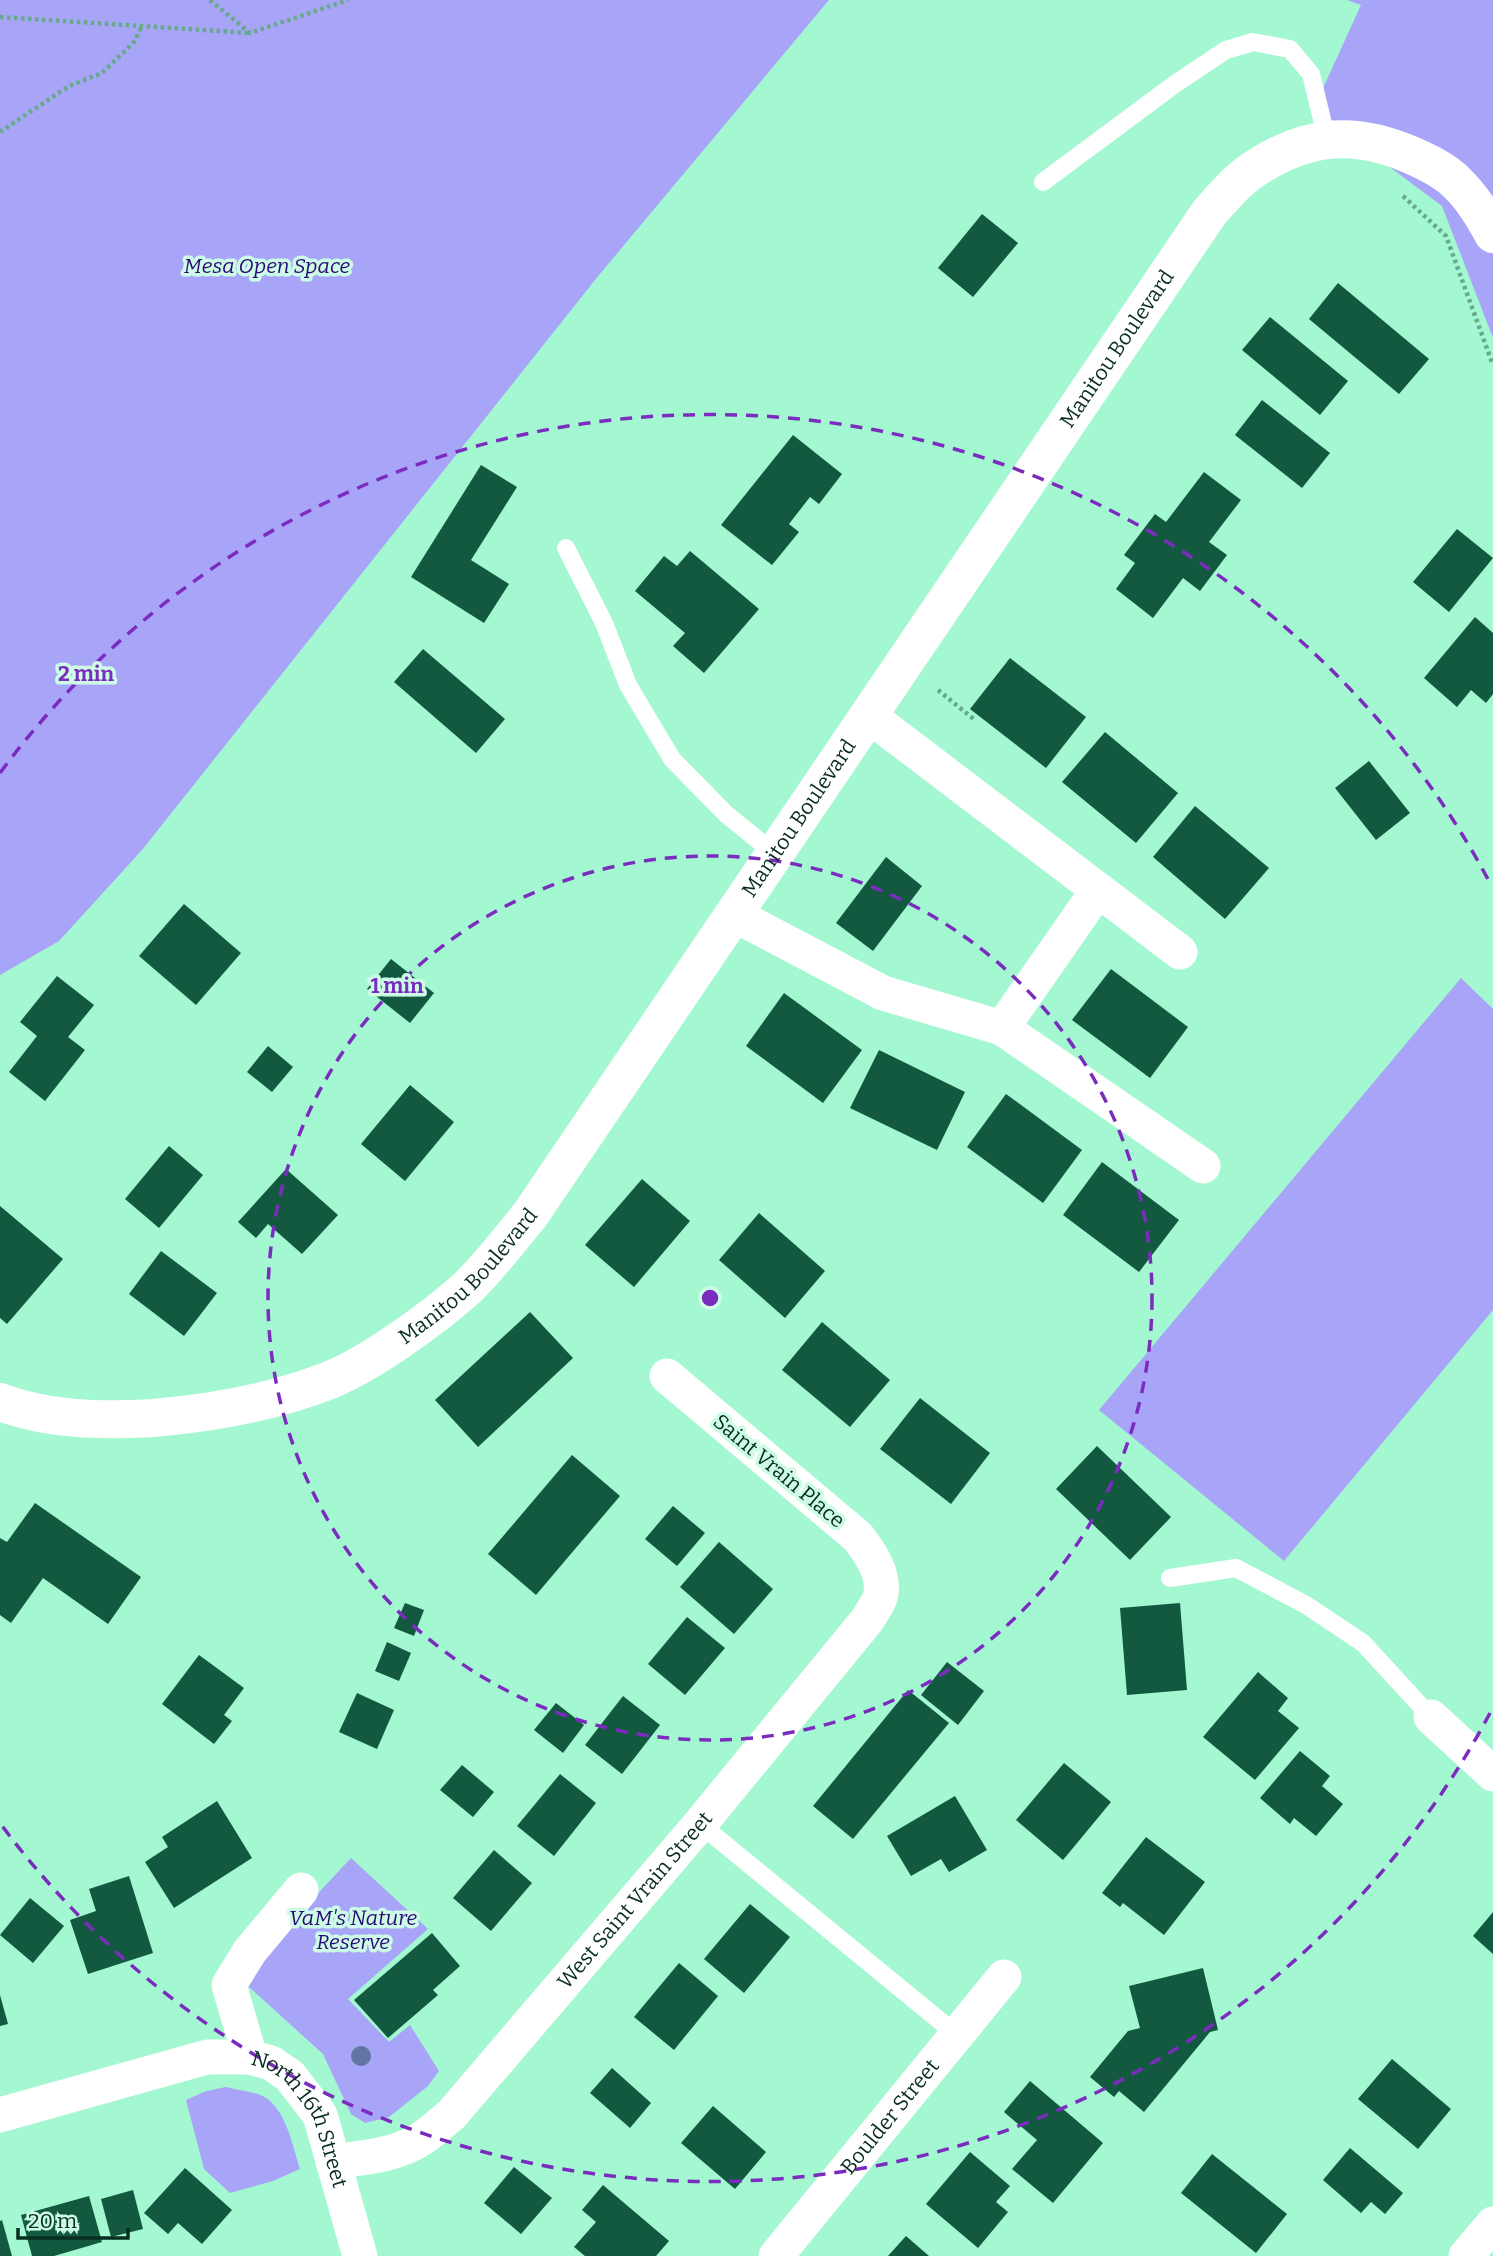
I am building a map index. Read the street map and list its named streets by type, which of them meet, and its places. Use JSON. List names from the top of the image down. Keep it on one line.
{"streets":{"street":["Manitou Boulevard","Saint Vrain Place","West Saint Vrain Street","Boulder Street","North 16th Street"]},"crossings":[["Saint Vrain Place","West Saint Vrain Street"],["West Saint Vrain Street","North 16th Street"]],"parks":["Mesa Open Space","VaM's Nature Reserve"],"scale_bar":"20 m","rings":["2 min","1 min"]}
